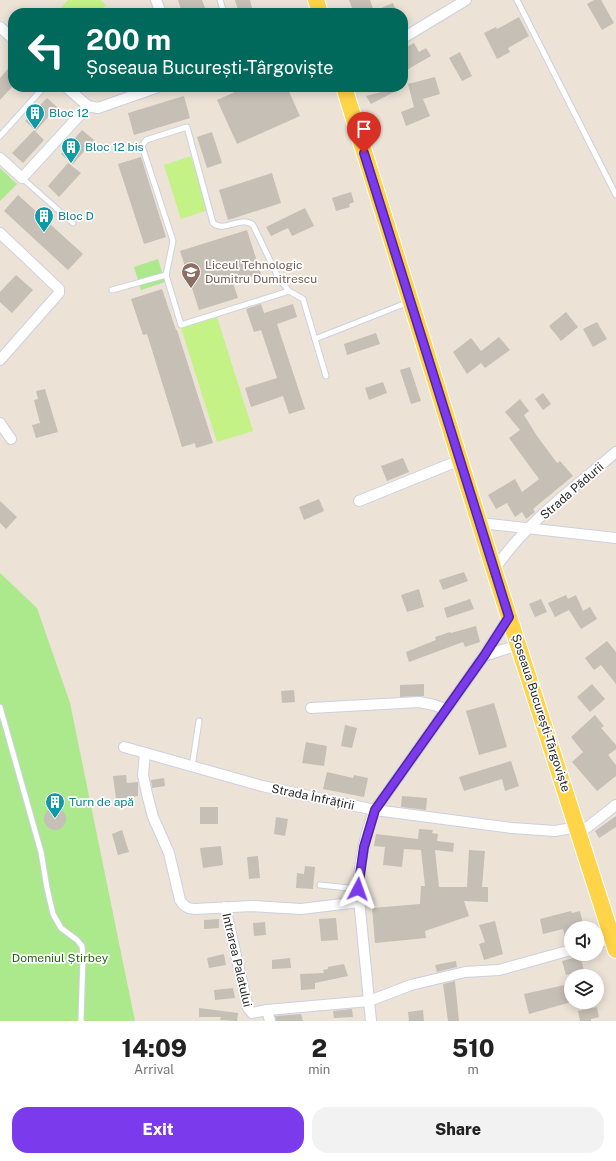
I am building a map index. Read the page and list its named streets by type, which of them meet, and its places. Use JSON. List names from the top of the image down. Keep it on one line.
{"streets":{"main road":["Șoseaua București-Târgoviște"],"street":["Strada Pădurii","Strada Înfrățirii","Intrarea Palatului"]},"crossings":[["Strada Pădurii","Șoseaua București-Târgoviște"],["Șoseaua București-Târgoviște","Strada Înfrățirii"],["Strada Înfrățirii","Intrarea Palatului"]],"parks":["Domeniul Știrbey"],"places":{"building":["Bloc 12","Bloc 12 bis","Bloc D","Turn de apă"],"school or university":["Liceul Tehnologic Dumitru Dumitrescu"]},"page":{"turn":["200 m","Șoseaua București-Târgoviște"],"eta":["14:09","Arrival","2","min","510","m"],"buttons":["Exit","Share"]}}
